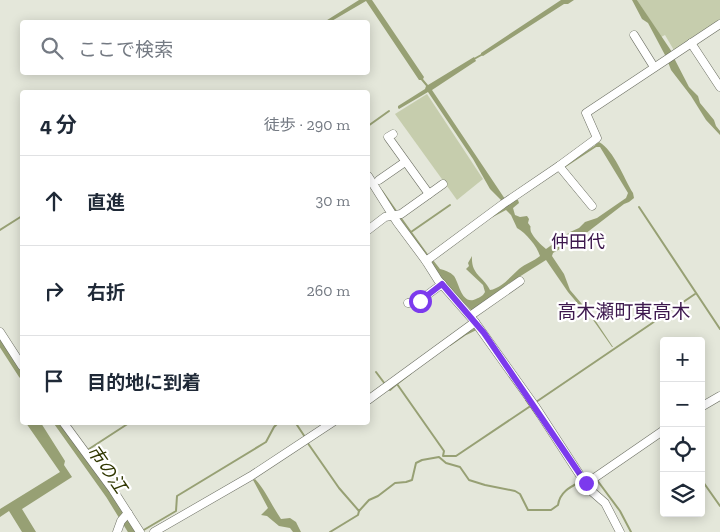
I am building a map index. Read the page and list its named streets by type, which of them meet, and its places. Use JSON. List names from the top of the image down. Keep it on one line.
{"districts":["仲田代","高木瀬町東高木"],"water":["市の江"],"page":{"search":"ここで検索","heading":["4 分","徒歩 · 290 m"],"list":[["直進","30 m"],["右折","260 m"],"目的地に到着"],"map_buttons":["+","−"]}}
